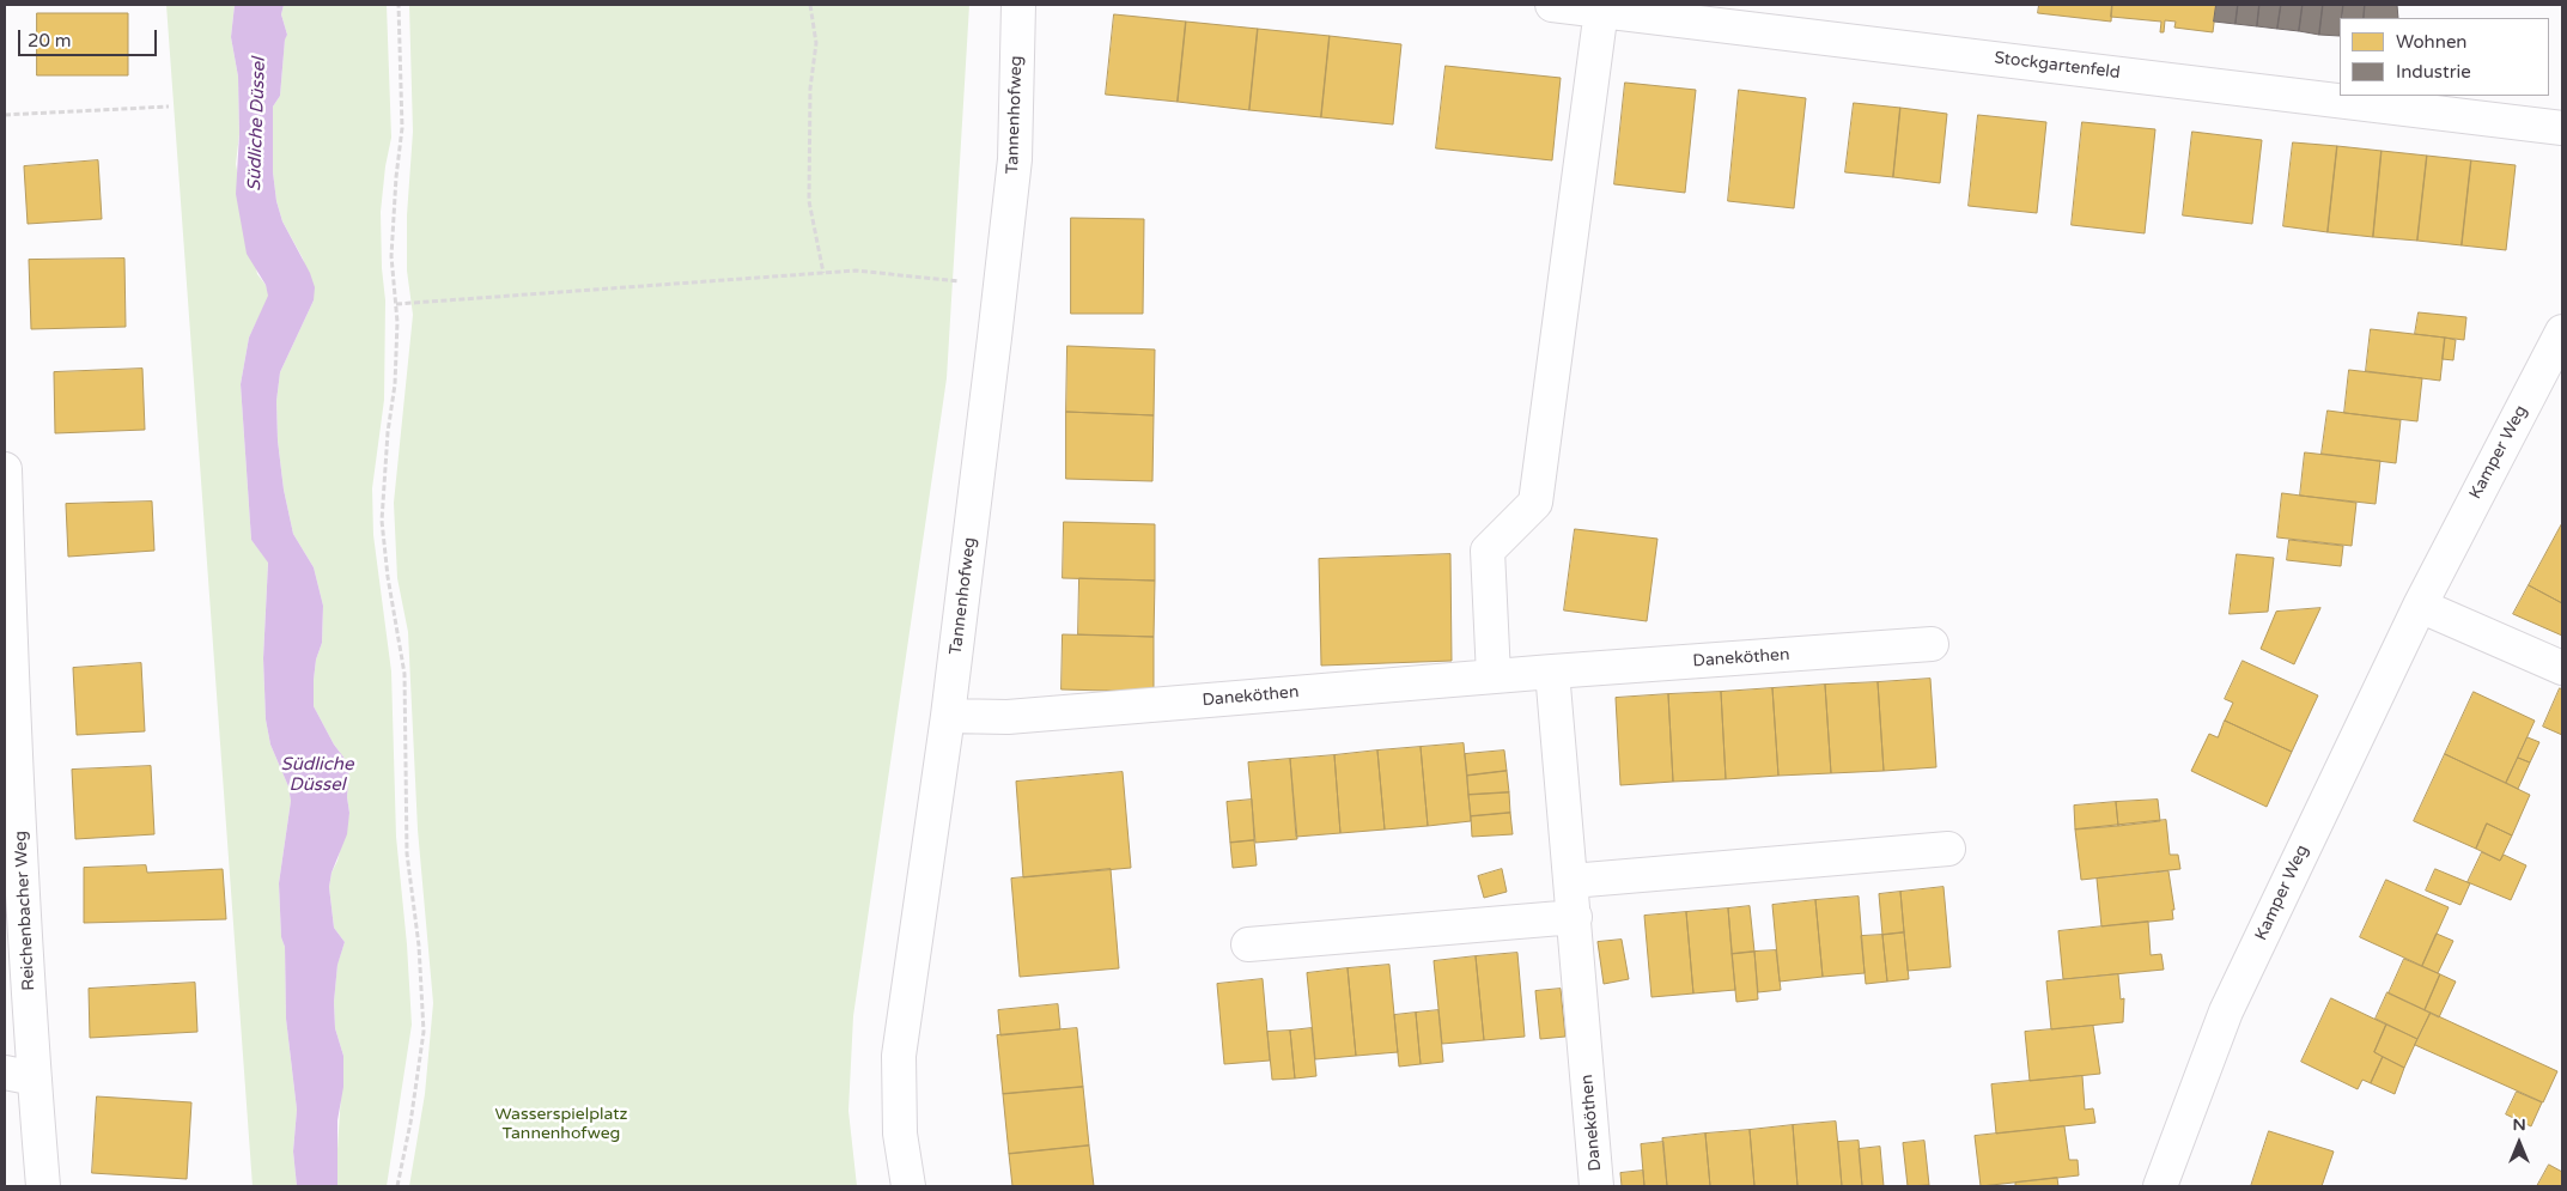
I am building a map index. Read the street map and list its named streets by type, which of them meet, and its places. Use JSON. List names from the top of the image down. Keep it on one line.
{"streets":{"street":["Stockgartenfeld","Tannenhofweg","Kamper Weg","Daneköthen","Reichenbacher Weg"]},"crossings":[["Tannenhofweg","Daneköthen"]],"water":["Südliche Düssel"],"parks":["Wasserspielplatz Tannenhofweg"],"legend":["Wohnen","Industrie"],"scale_bar":"20 m","north":"top"}
